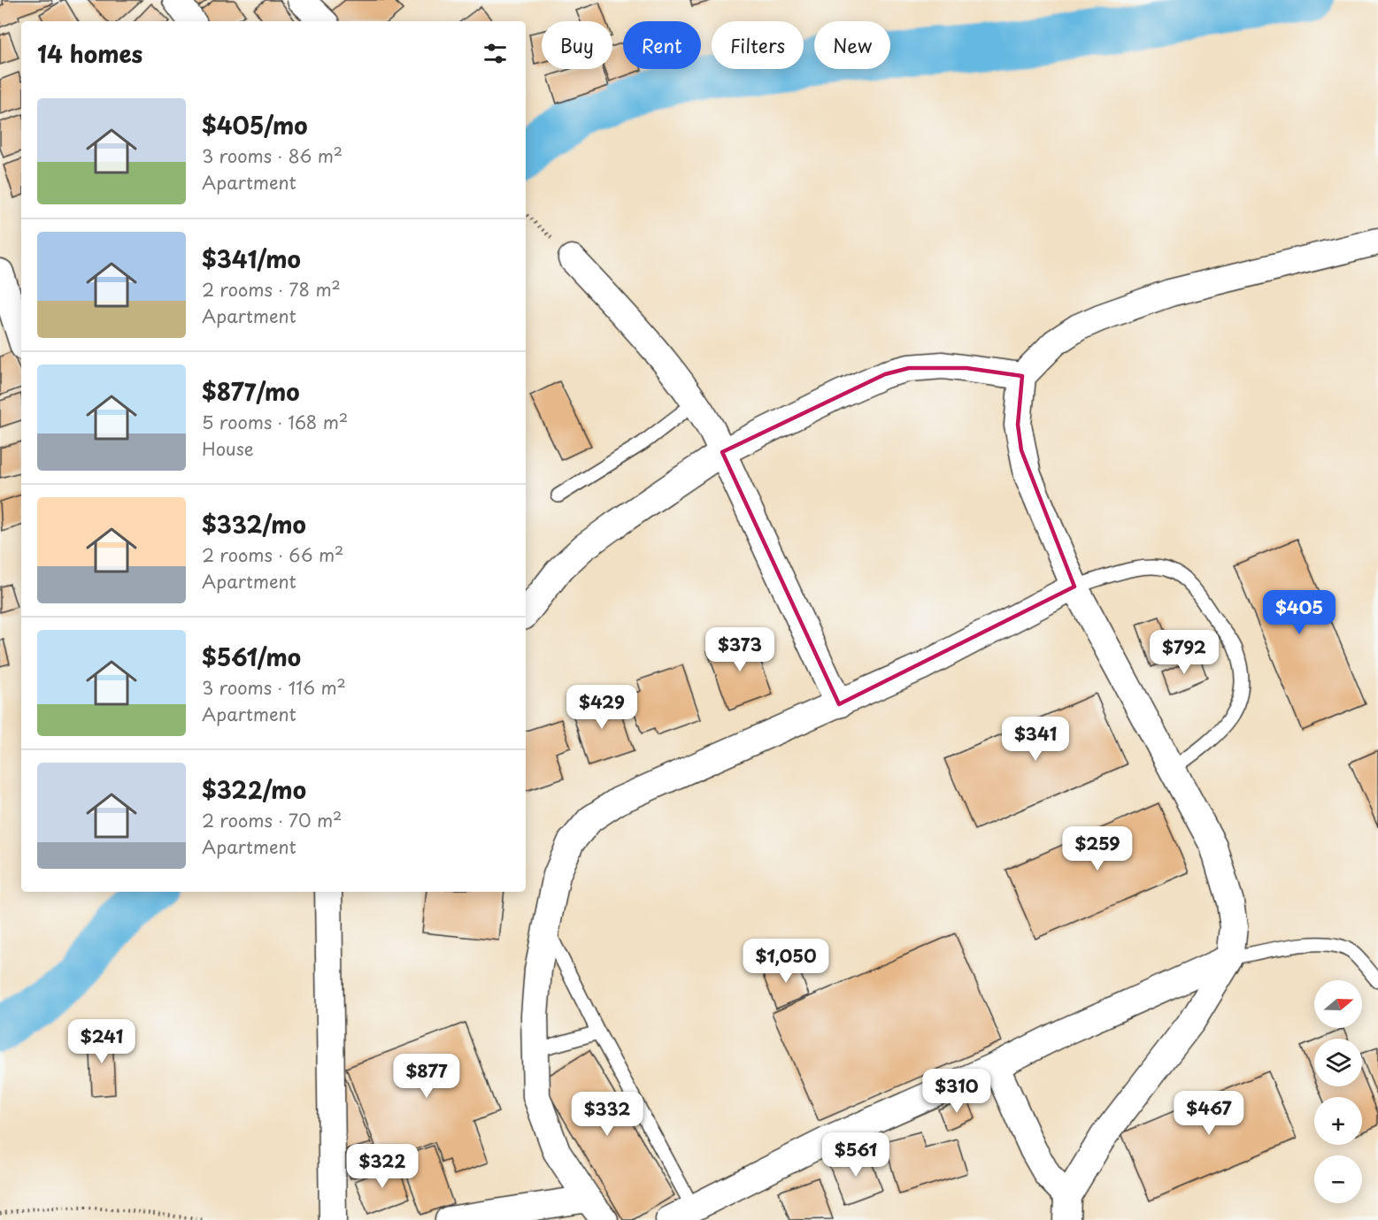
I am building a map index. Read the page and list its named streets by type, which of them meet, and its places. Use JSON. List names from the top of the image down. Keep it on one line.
{"north":"right","page":{"chip":["Buy","Rent","Filters","New"],"heading":"14 homes","list":[{"name":"$405/mo","note":"3 rooms · 86 m² · Apartment"},{"name":"$341/mo","note":"2 rooms · 78 m² · Apartment"},{"name":"$877/mo","note":"5 rooms · 168 m² · House"},{"name":"$332/mo","note":"2 rooms · 66 m² · Apartment"},{"name":"$561/mo","note":"3 rooms · 116 m² · Apartment"},{"name":"$322/mo","note":"2 rooms · 70 m² · Apartment"}],"price":["$405","$373","$792","$429","$341","$259","$1,050","$241","$877","$310","$467","$332","$561","$322"],"map_buttons":["+","−"]}}
